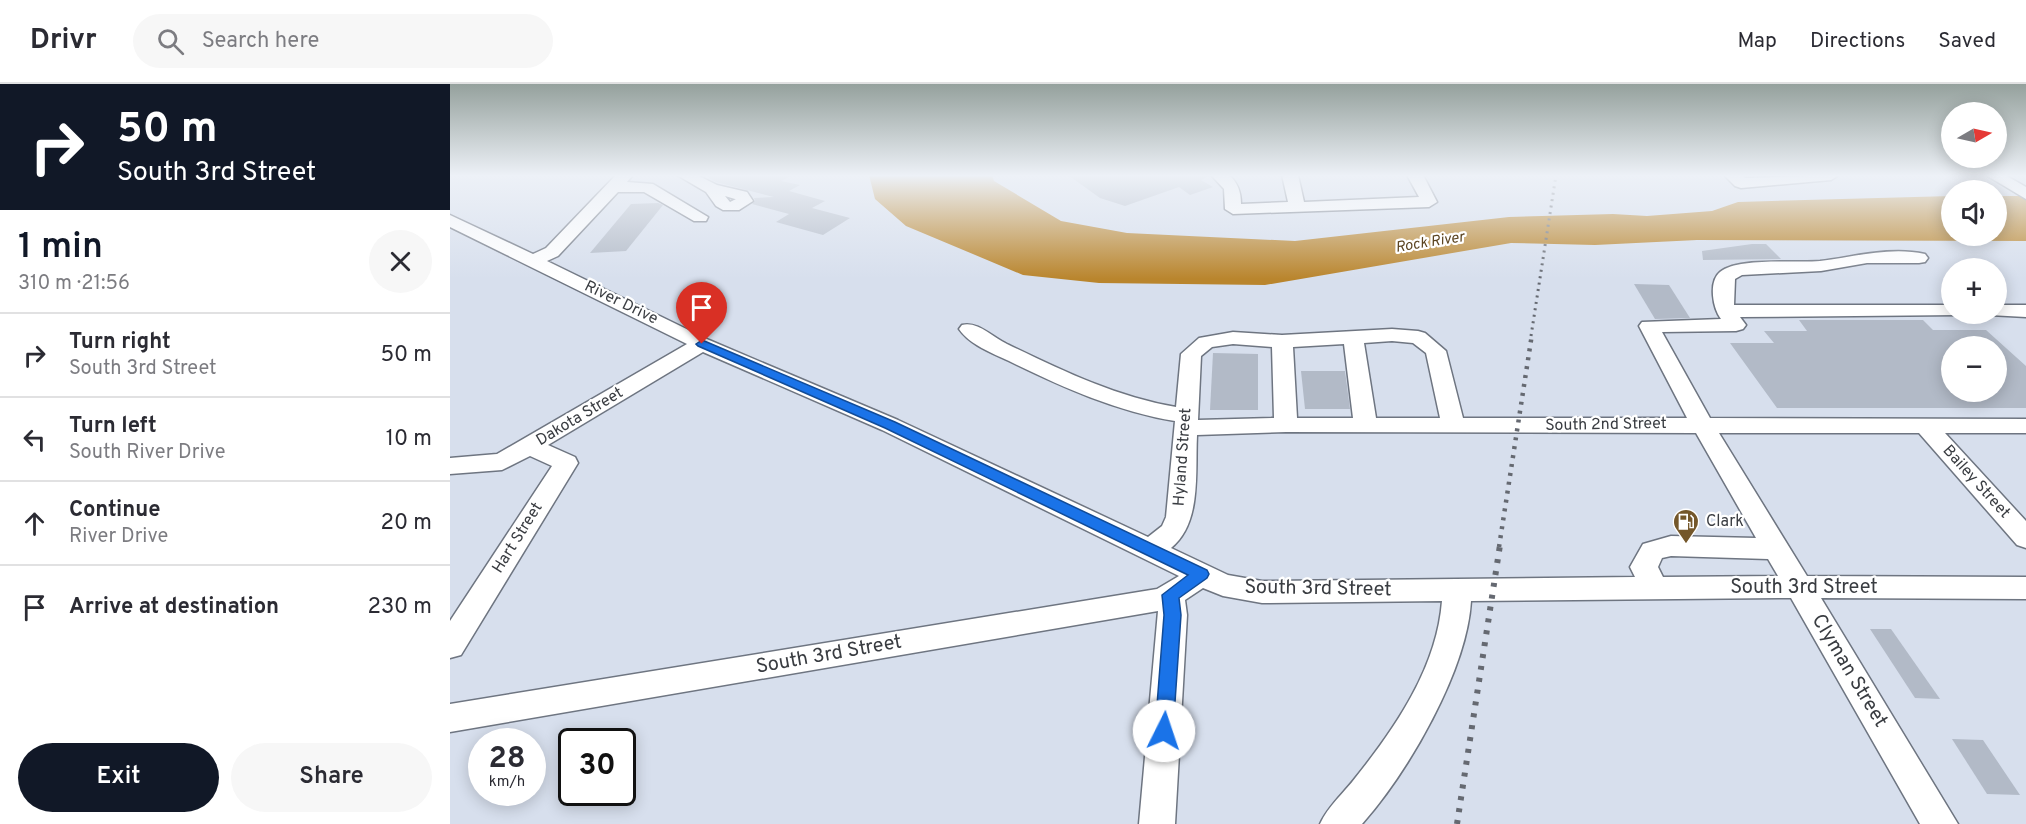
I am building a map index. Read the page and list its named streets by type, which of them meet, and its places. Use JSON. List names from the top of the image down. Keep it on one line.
{"streets":{"street":["River Drive","Dakota Street","South 2nd Street","Hyland Street","Bailey Street","Hart Street","South 3rd Street","Clyman Street"]},"crossings":[["River Drive","Dakota Street"],["River Drive","Hyland Street"],["River Drive","South 3rd Street"],["Dakota Street","Hart Street"],["South 2nd Street","Hyland Street"],["South 2nd Street","Bailey Street"],["South 2nd Street","Clyman Street"],["South 3rd Street","Clyman Street"]],"water":["Rock River"],"places":{"fuel station":["Clark"]},"north":"right","page":{"header":"Drivr","search":"Search here","nav":["Map","Directions","Saved"],"turn":["50 m","South 3rd Street"],"map_buttons":["+","−"],"heading":["1 min","310 m · 21:56"],"list":[{"name":"Turn right","note":"South 3rd Street","value":"50 m"},{"name":"Turn left","note":"South River Drive","value":"10 m"},{"name":"Continue","note":"River Drive","value":"20 m"},{"name":"Arrive at destination","value":"230 m"}],"speed":"28 km/h","limit":"30","buttons":["Exit","Share"]}}
